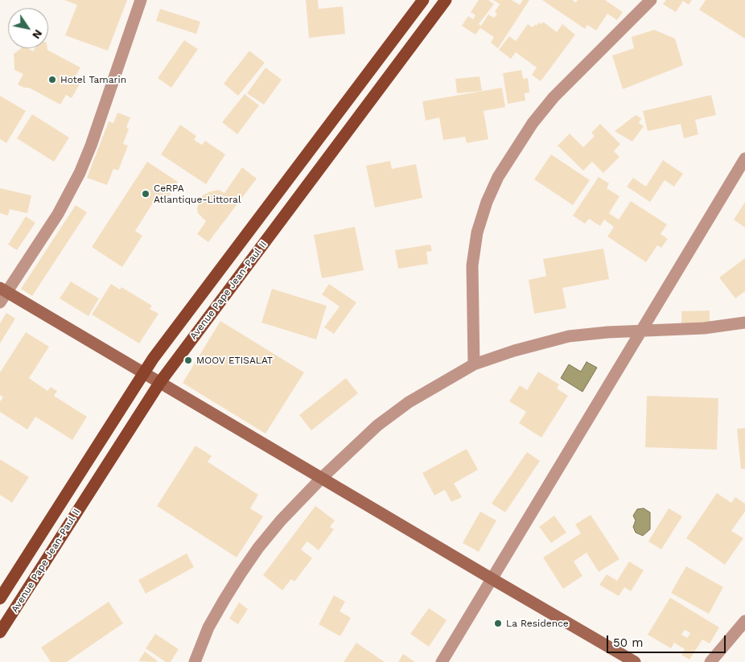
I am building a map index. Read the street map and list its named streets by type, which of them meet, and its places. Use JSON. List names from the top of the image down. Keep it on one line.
{"streets":{"main road":["Avenue Pape Jean-Paul II"]},"places":["Hotel Tamarin","CeRPA Atlantique-Littoral","MOOV ETISALAT","La Residence"],"scale_bar":"50 m","north":"bottom right"}
